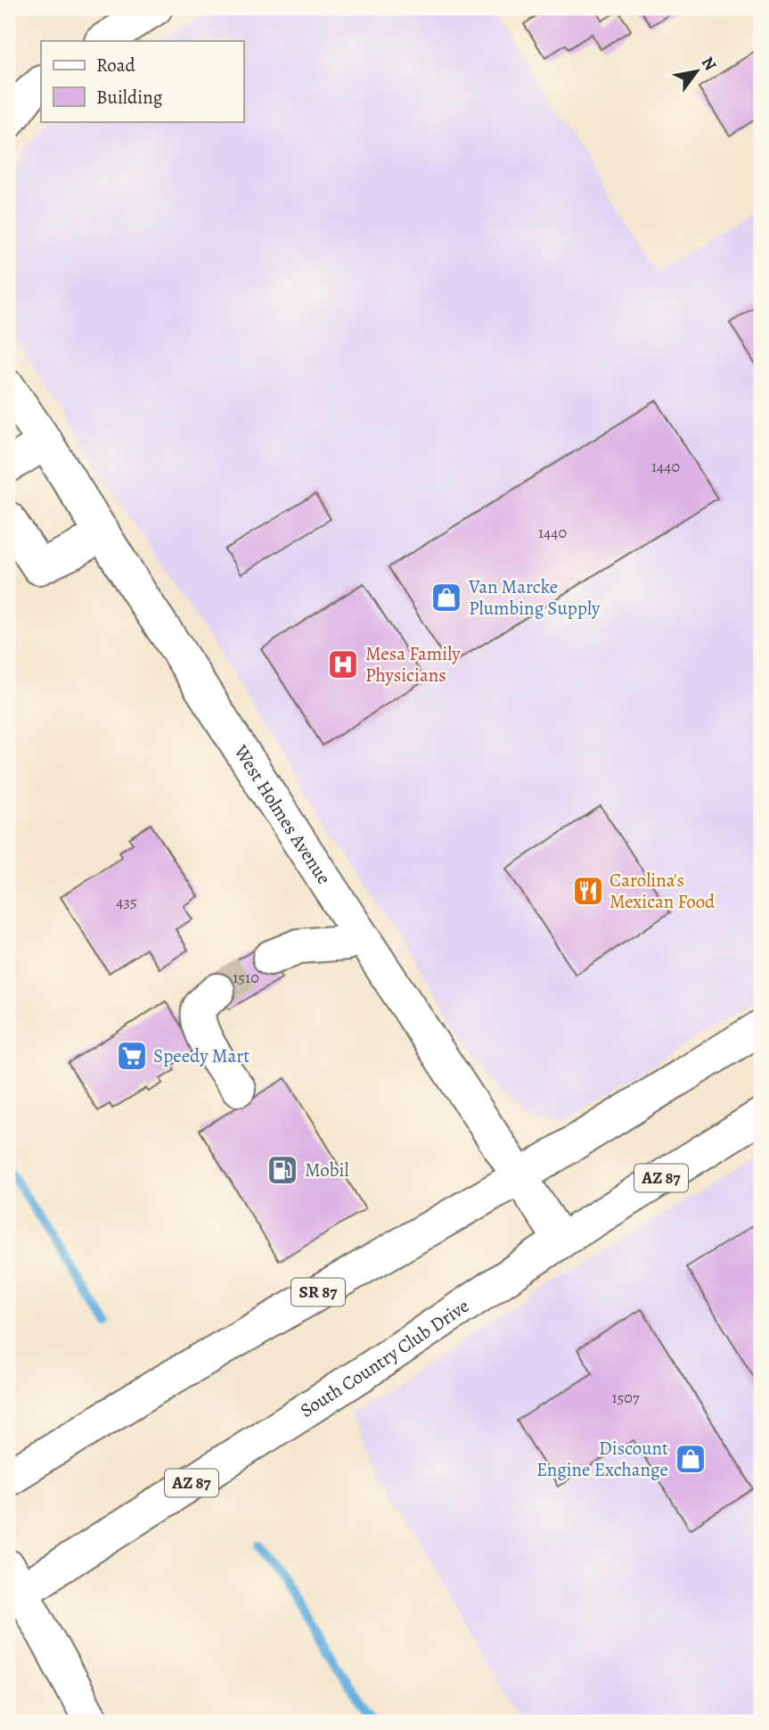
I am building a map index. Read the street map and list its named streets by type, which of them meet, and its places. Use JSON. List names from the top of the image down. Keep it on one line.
{"streets":{"main road":["West Holmes Avenue","AZ 87","SR 87","South Country Club Drive"]},"crossings":[["West Holmes Avenue","SR 87"],["West Holmes Avenue","South Country Club Drive"]],"places":{"shop":["Van Marcke Plumbing Supply","Discount Engine Exchange"],"hospital":["Mesa Family Physicians"],"restaurant":["Carolina's Mexican Food"],"supermarket":["Speedy Mart"],"fuel station":["Mobil"]},"house_numbers":["1440","1440","435","1510","1507"],"legend":["Road","Building"],"north":"top right"}
